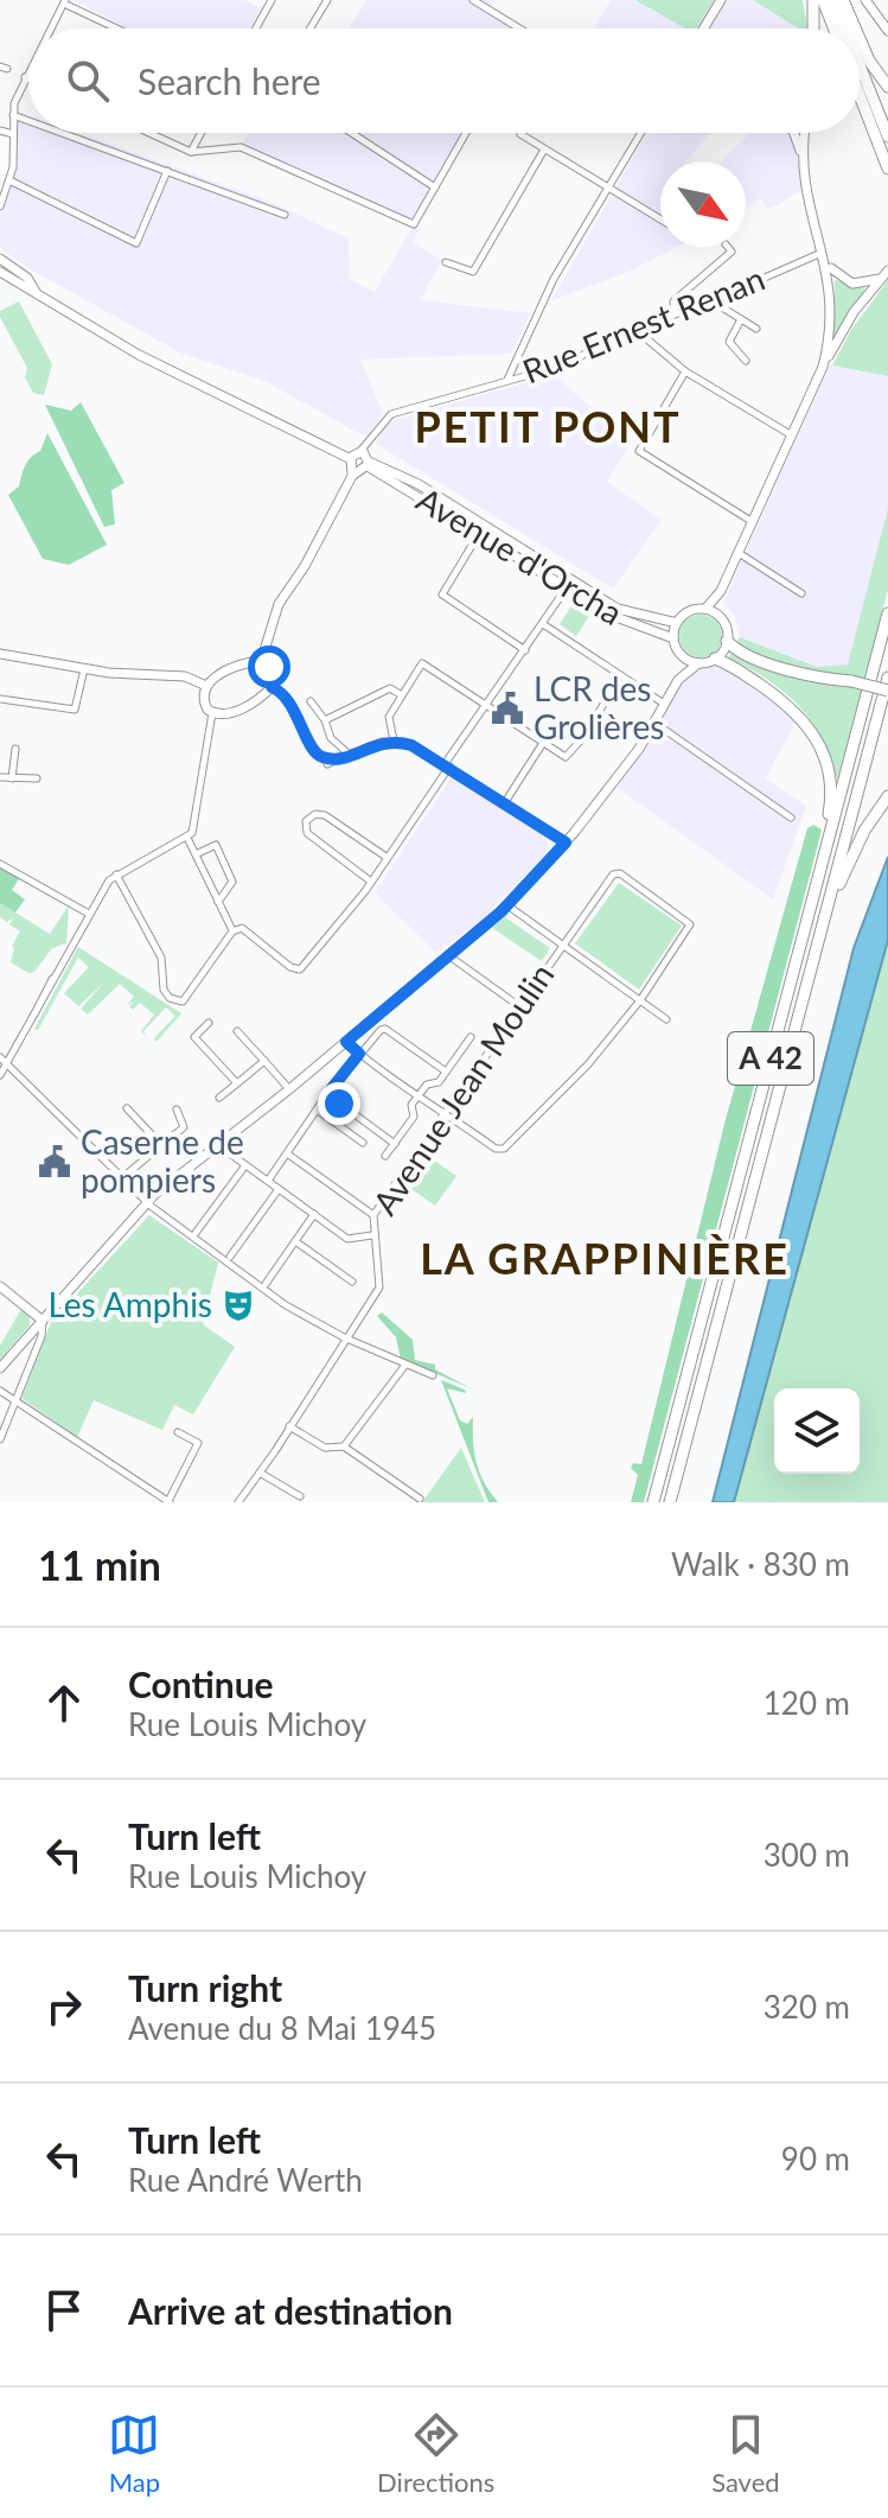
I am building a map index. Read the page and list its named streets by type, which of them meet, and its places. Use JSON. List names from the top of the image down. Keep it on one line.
{"streets":{"highway":["A 42"],"main road":["Rue Ernest Renan","Avenue d'Orcha"],"street":["Avenue Jean Moulin"]},"crossings":[["Rue Ernest Renan","Avenue d'Orcha"]],"districts":["PETIT PONT","LA GRAPPINIÈRE"],"places":{"public building":["LCR des Grolières","Caserne de pompiers"],"theatre":["Les Amphis"]},"north":"bottom right","page":{"search":"Search here","heading":["11 min","Walk · 830 m"],"list":[["Continue","Rue Louis Michoy","120 m"],["Turn left","Rue Louis Michoy","300 m"],["Turn right","Avenue du 8 Mai 1945","320 m"],["Turn left","Rue André Werth","90 m"],"Arrive at destination"],"nav":["Map","Directions","Saved"]}}
